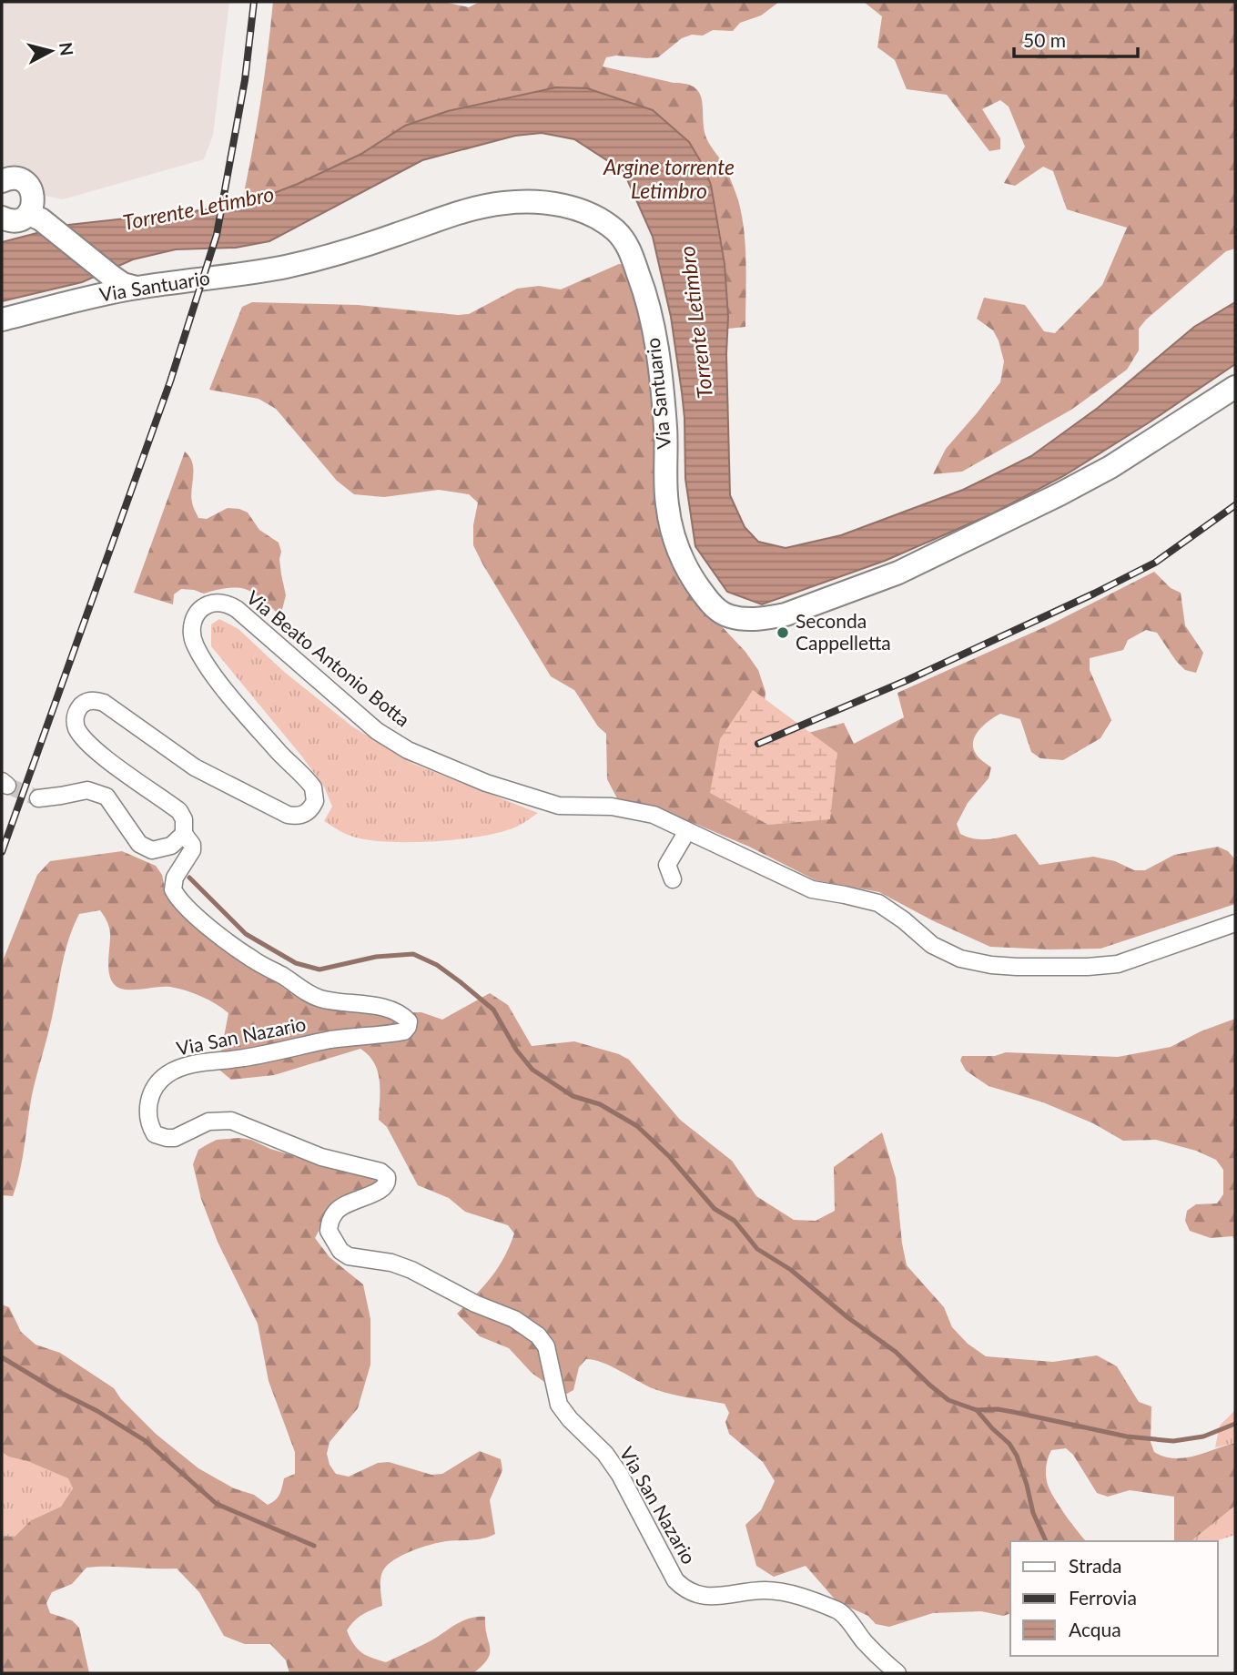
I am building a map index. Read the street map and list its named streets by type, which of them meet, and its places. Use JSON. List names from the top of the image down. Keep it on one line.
{"streets":{"main road":["Via Santuario"],"street":["Via Beato Antonio Botta","Via San Nazario"]},"crossings":[["Via Beato Antonio Botta","Via San Nazario"]],"water":["Argine torrente Letimbro","Torrente Letimbro"],"places":["Seconda Cappelletta"],"legend":["Strada","Ferrovia","Acqua"],"scale_bar":"50 m","north":"right"}
